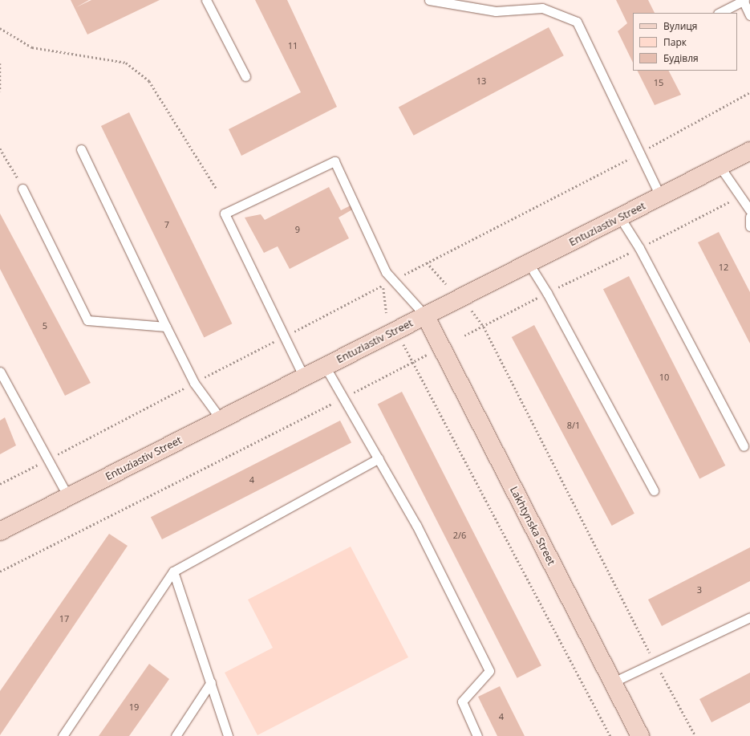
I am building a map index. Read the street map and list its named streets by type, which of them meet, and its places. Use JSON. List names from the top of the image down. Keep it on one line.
{"streets":{"street":["Entuziastiv Street","Lakhtynska Street"]},"crossings":[["Entuziastiv Street","Lakhtynska Street"]],"house_numbers":["11","13","15","7","9","12","5","10","8/1","4","2/6","3","17","19","4"],"legend":["Вулиця","Парк","Будівля"]}
